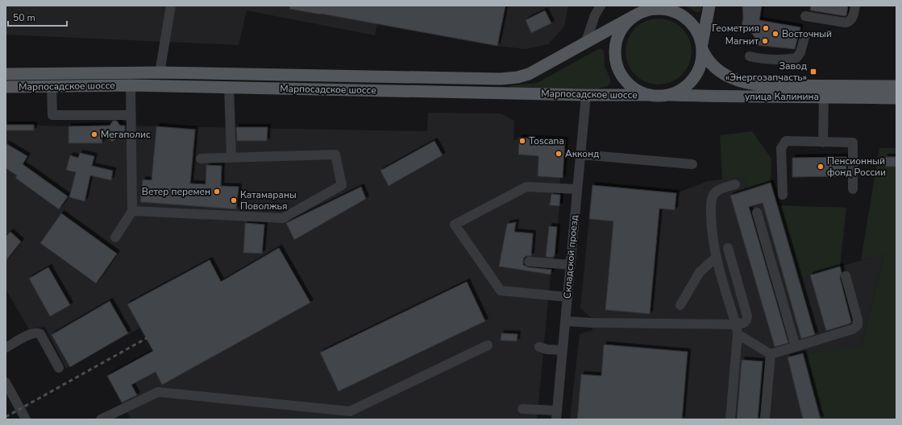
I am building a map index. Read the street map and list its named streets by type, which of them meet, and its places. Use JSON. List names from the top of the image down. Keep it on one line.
{"streets":{"main road":["Марпосадское шоссе","улица Калинина"],"street":["Складской проезд"]},"crossings":[["Марпосадское шоссе","улица Калинина"],["Марпосадское шоссе","Складской проезд"]],"places":{"other":["Геометрия","Восточный","Магнит","Мегаполис","Toscana","Акконд","Пенсионный фонд России","Ветер перемен","Катамараны Поволжья"],"transit":["Завод «Энергозапчасть»"]},"scale_bar":"50 m"}
